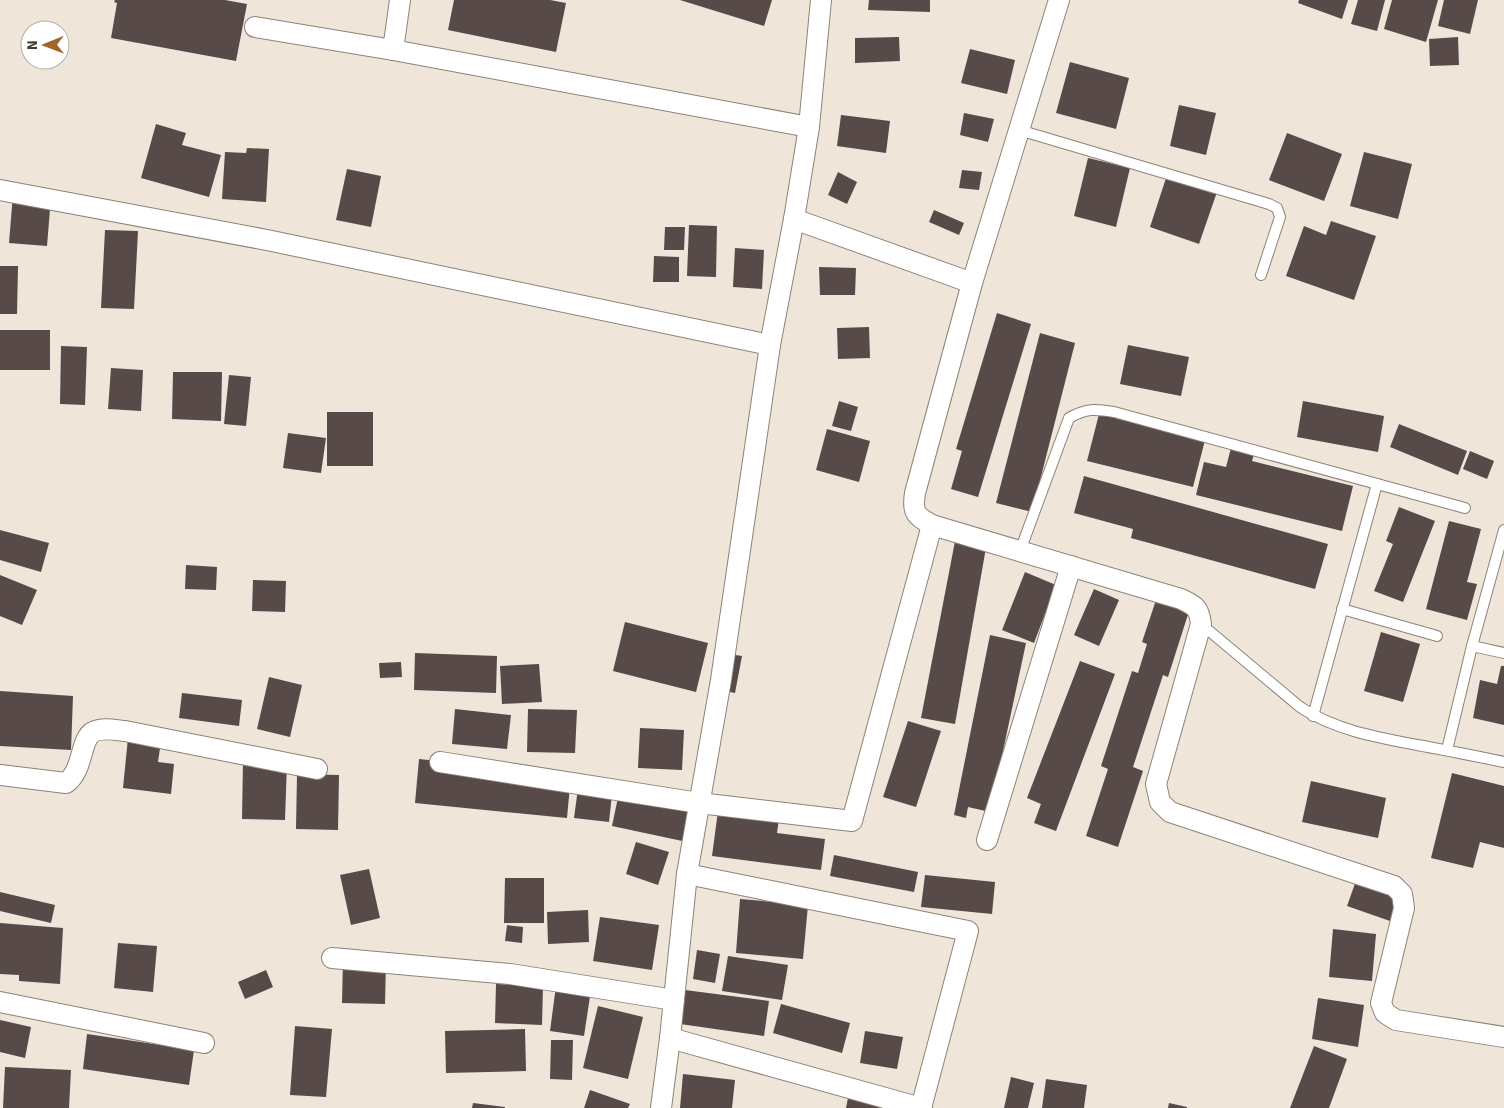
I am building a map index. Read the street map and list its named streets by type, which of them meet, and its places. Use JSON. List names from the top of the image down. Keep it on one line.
{"north":"left"}
